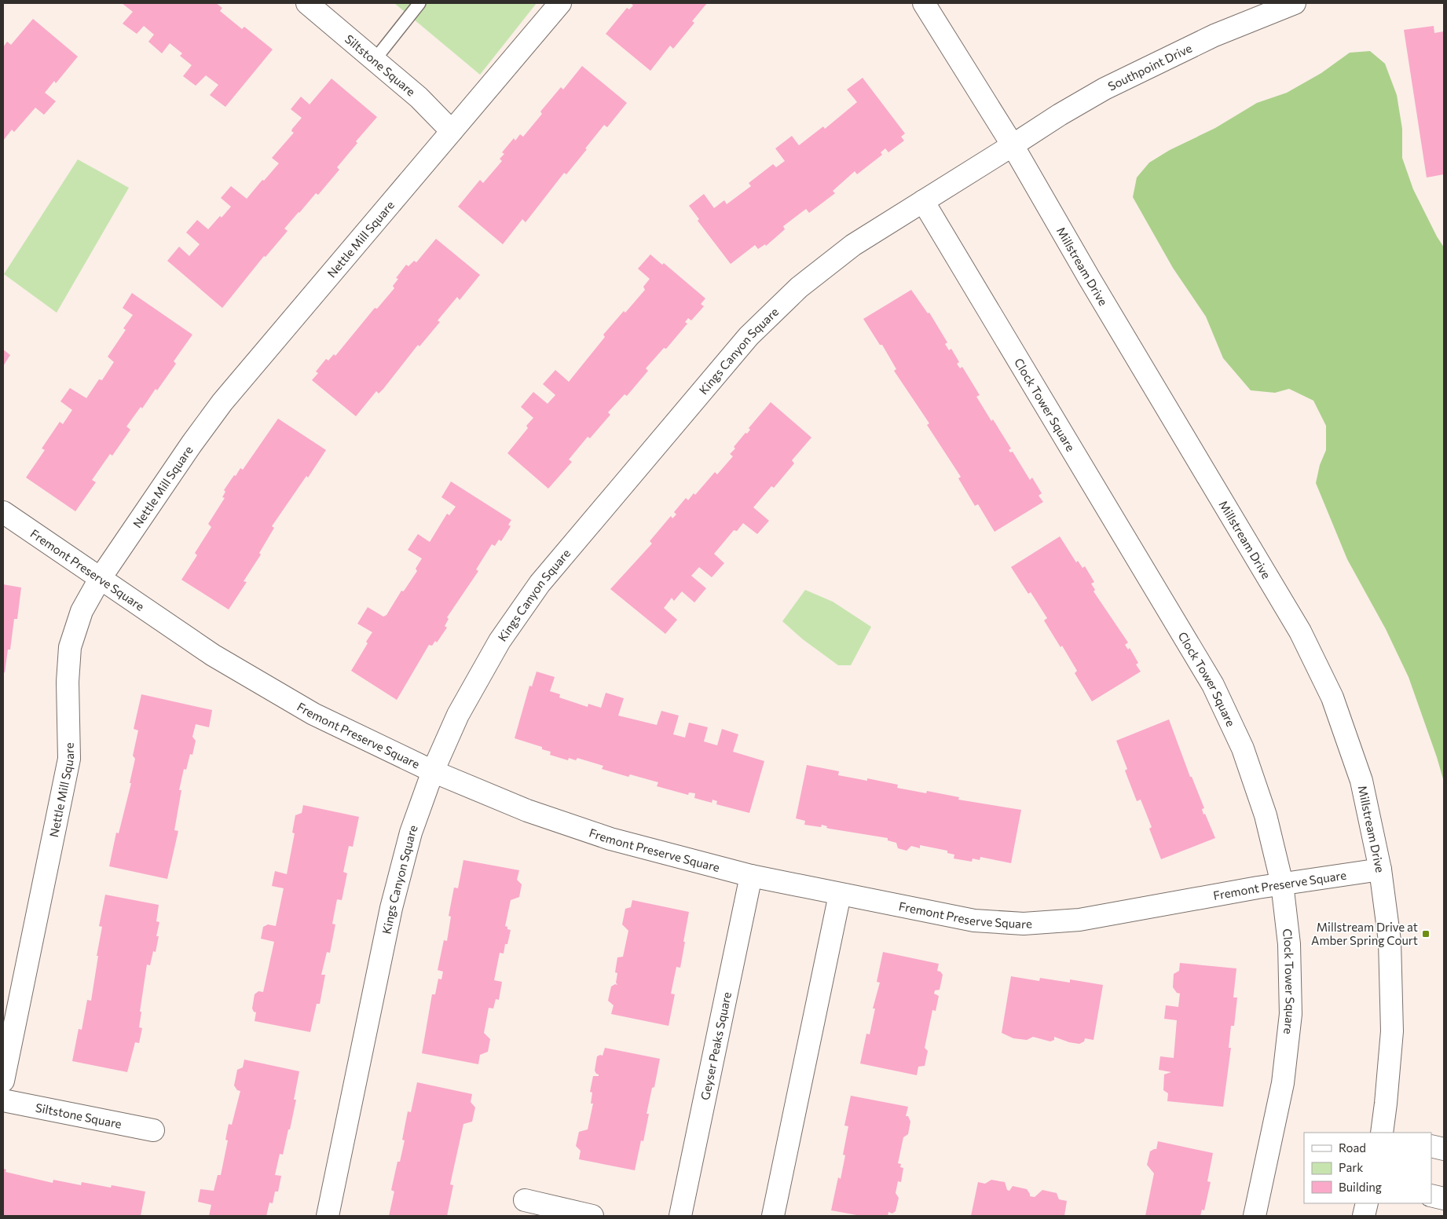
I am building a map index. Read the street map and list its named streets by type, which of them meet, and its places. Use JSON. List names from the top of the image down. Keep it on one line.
{"streets":{"street":["Siltstone Square","Southpoint Drive","Nettle Mill Square","Millstream Drive","Kings Canyon Square","Clock Tower Square","Fremont Preserve Square","Geyser Peaks Square"]},"crossings":[["Siltstone Square","Nettle Mill Square"],["Southpoint Drive","Millstream Drive"],["Southpoint Drive","Kings Canyon Square"],["Nettle Mill Square","Fremont Preserve Square"],["Millstream Drive","Kings Canyon Square"],["Millstream Drive","Fremont Preserve Square"],["Kings Canyon Square","Clock Tower Square"],["Kings Canyon Square","Fremont Preserve Square"],["Clock Tower Square","Fremont Preserve Square"],["Fremont Preserve Square","Geyser Peaks Square"]],"places":{"transit":["Millstream Drive at Amber Spring Court"]},"legend":["Road","Park","Building"]}
